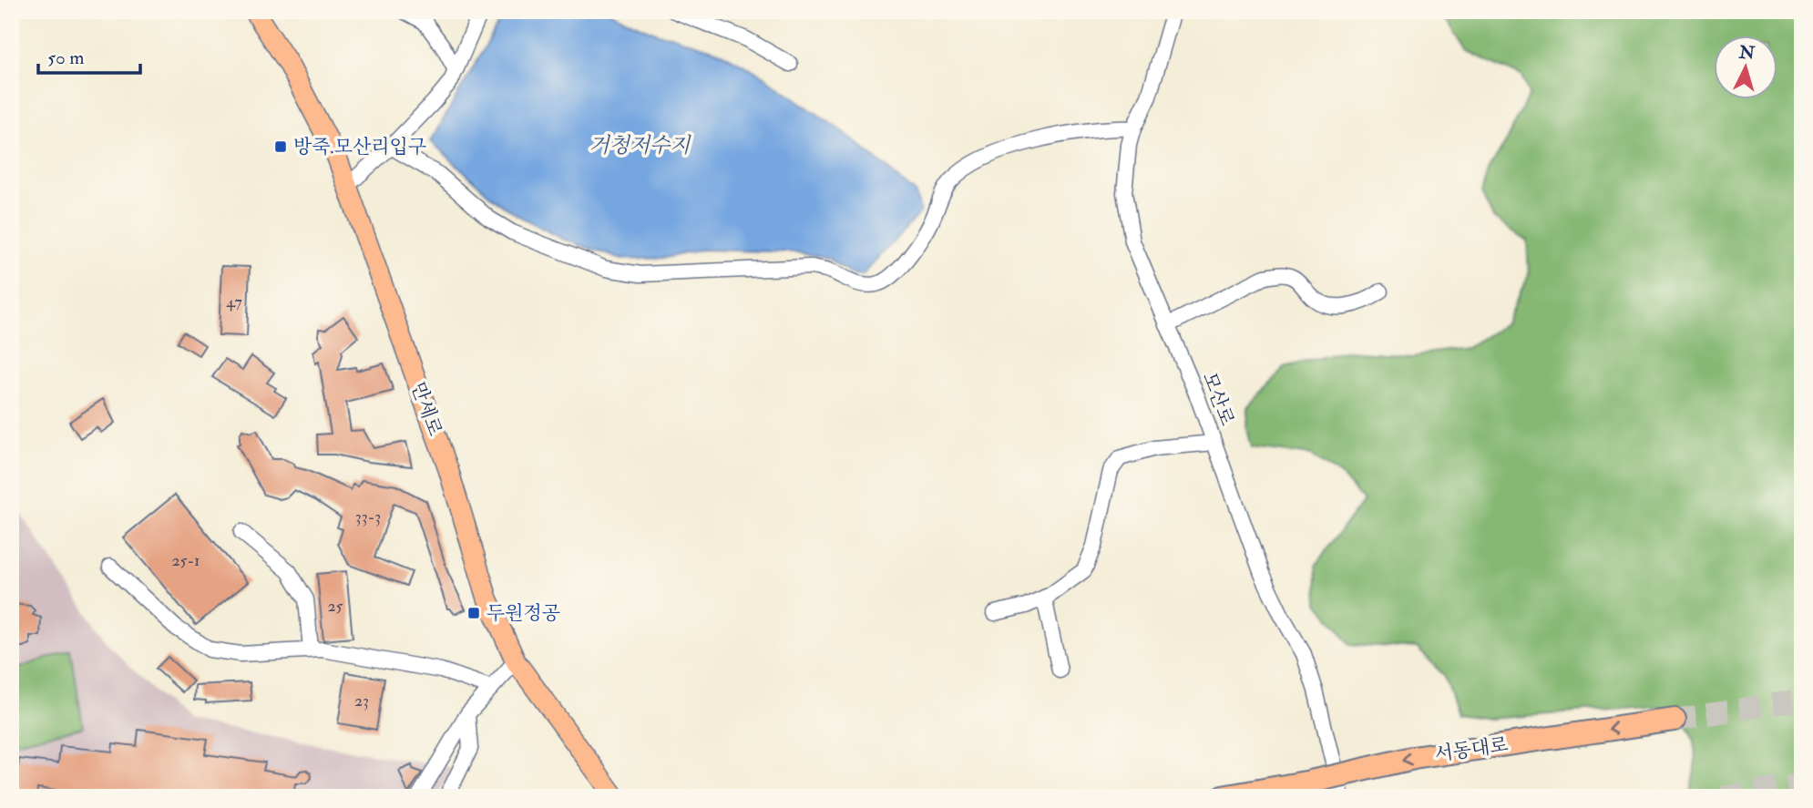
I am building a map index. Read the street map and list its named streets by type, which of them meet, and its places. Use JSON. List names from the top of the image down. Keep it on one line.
{"streets":{"highway":["서동대로"],"main road":["만세로"],"street":["모산로"]},"one_way":["서동대로"],"water":["거청저수지"],"places":{"transit":["방죽.모산리입구","두원정공"]},"house_numbers":["47","33-3","25-1","25","23"],"scale_bar":"50 m","north":"top"}
